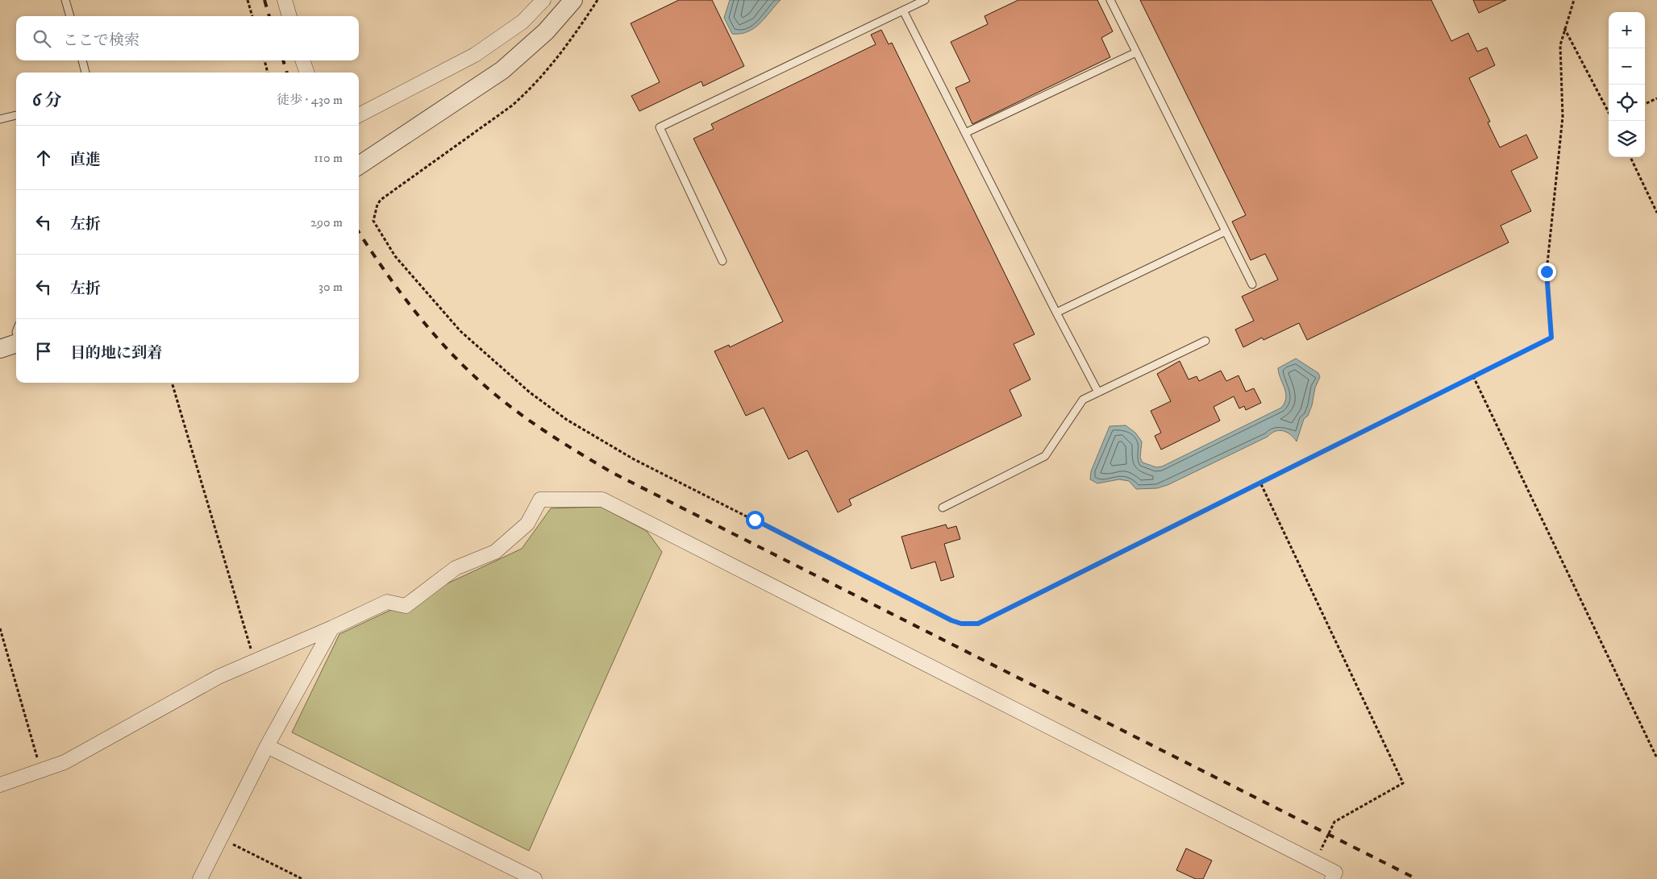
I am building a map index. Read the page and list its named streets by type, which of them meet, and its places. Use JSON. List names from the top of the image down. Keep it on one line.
{"page":{"map_buttons":["+","−"],"search":"ここで検索","heading":["6 分","徒歩 · 430 m"],"list":[["直進","110 m"],["左折","290 m"],["左折","30 m"],"目的地に到着"]}}
